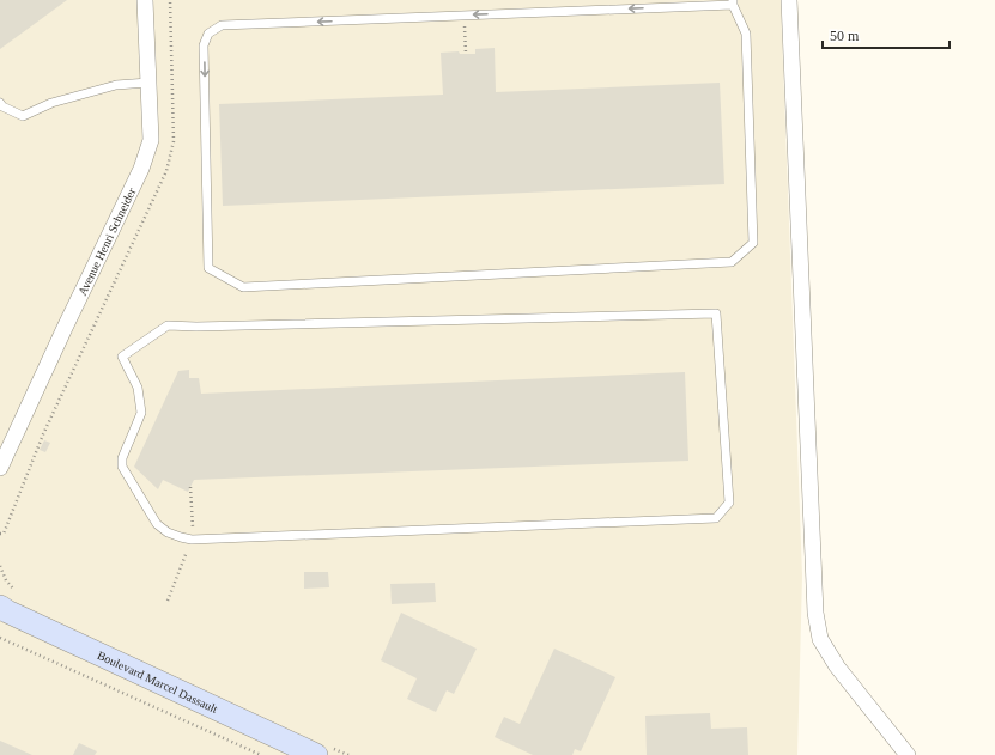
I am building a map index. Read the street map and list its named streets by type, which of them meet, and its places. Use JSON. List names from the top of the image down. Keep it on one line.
{"streets":{"street":["Avenue Henri Schneider","Boulevard Marcel Dassault"]},"scale_bar":"50 m"}
